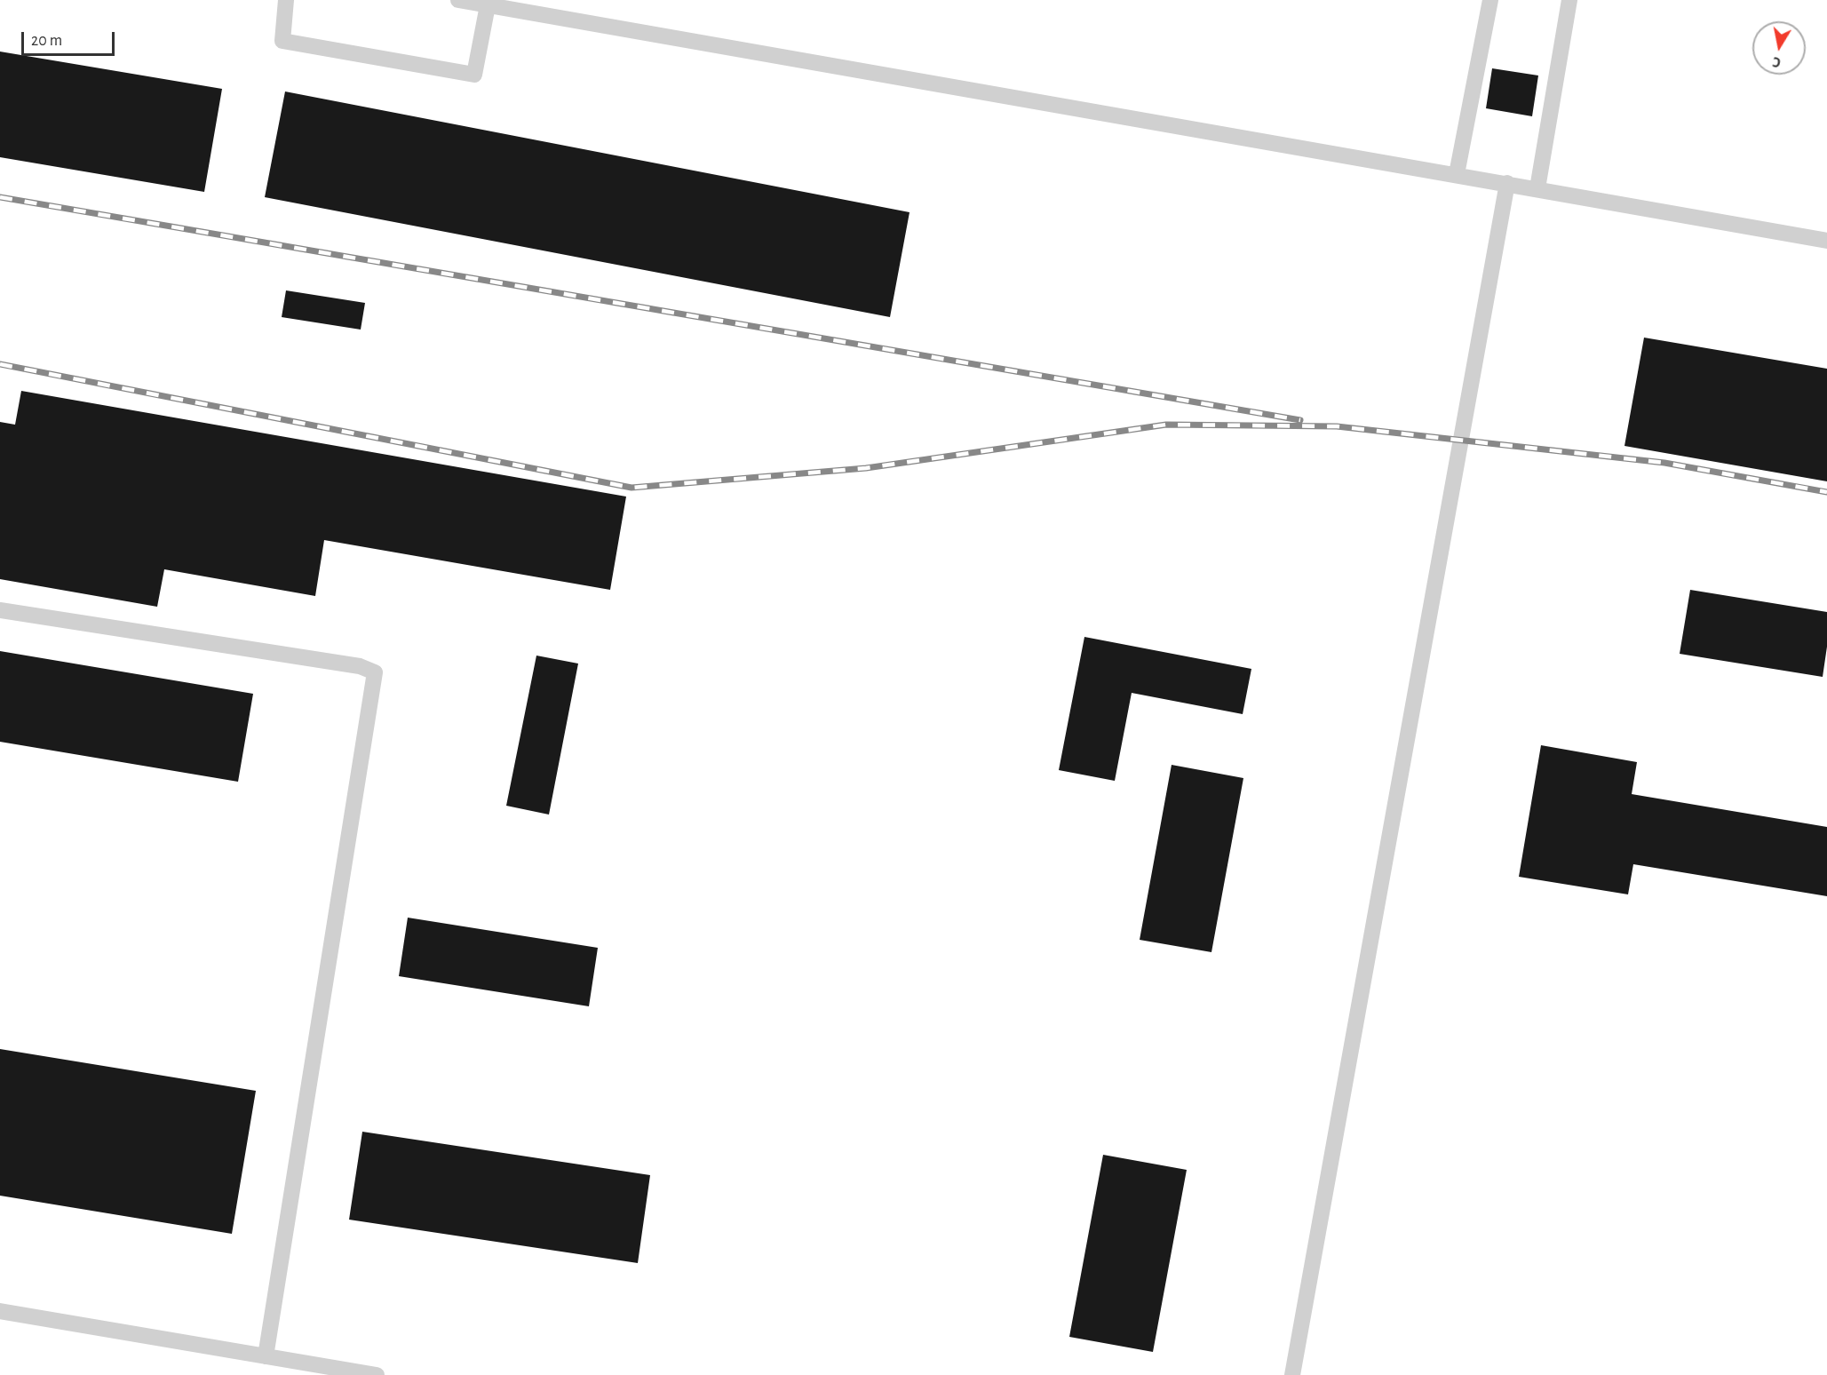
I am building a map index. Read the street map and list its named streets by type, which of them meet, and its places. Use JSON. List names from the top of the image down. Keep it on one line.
{"scale_bar":"20 m","north":"bottom"}
